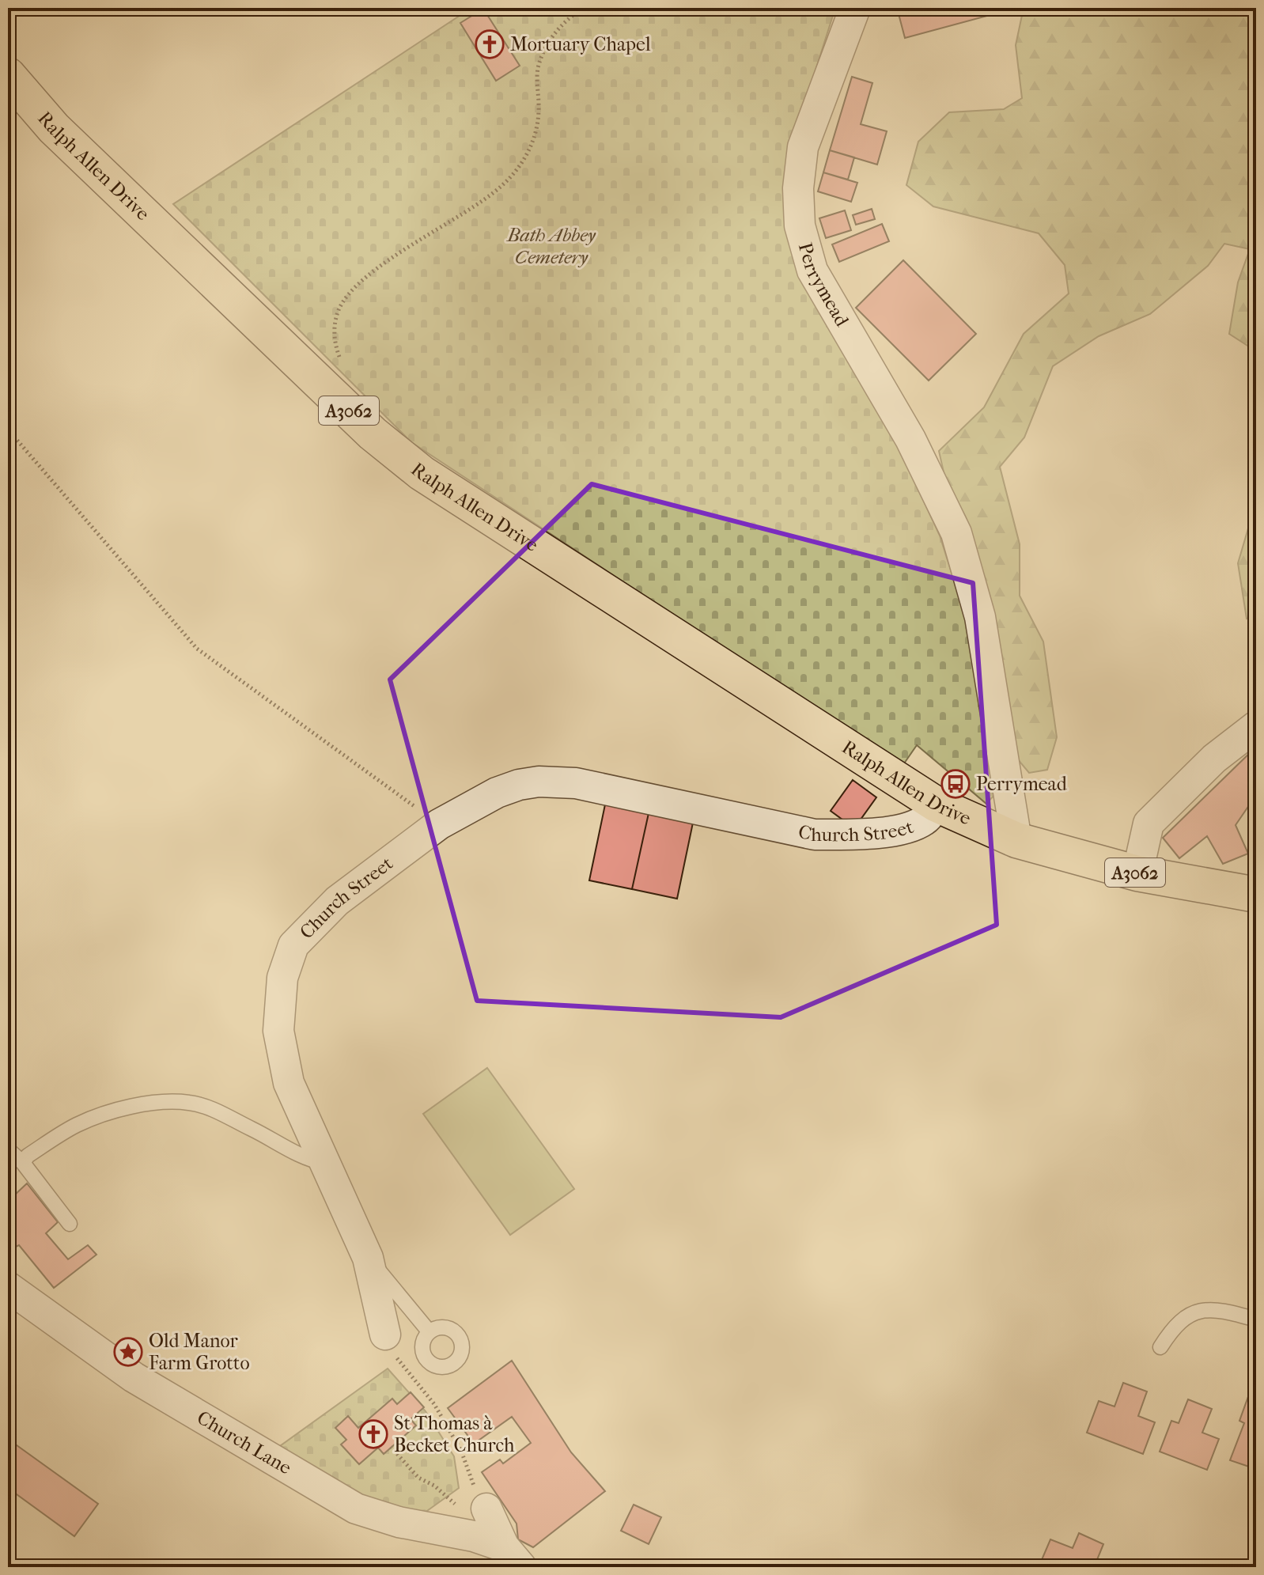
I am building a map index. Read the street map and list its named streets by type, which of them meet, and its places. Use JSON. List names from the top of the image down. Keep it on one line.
{"streets":{"main road":["Ralph Allen Drive","A3062"],"street":["Perrymead","Church Street","Church Lane"]},"crossings":[["Ralph Allen Drive","Perrymead"],["Ralph Allen Drive","A3062"],["Ralph Allen Drive","Church Street"],["Perrymead","A3062"]],"parks":["Bath Abbey Cemetery"],"places":{"church":["Mortuary Chapel","St Thomas à Becket Church"],"bus stop":["Perrymead"],"place":["Old Manor Farm Grotto"]}}
